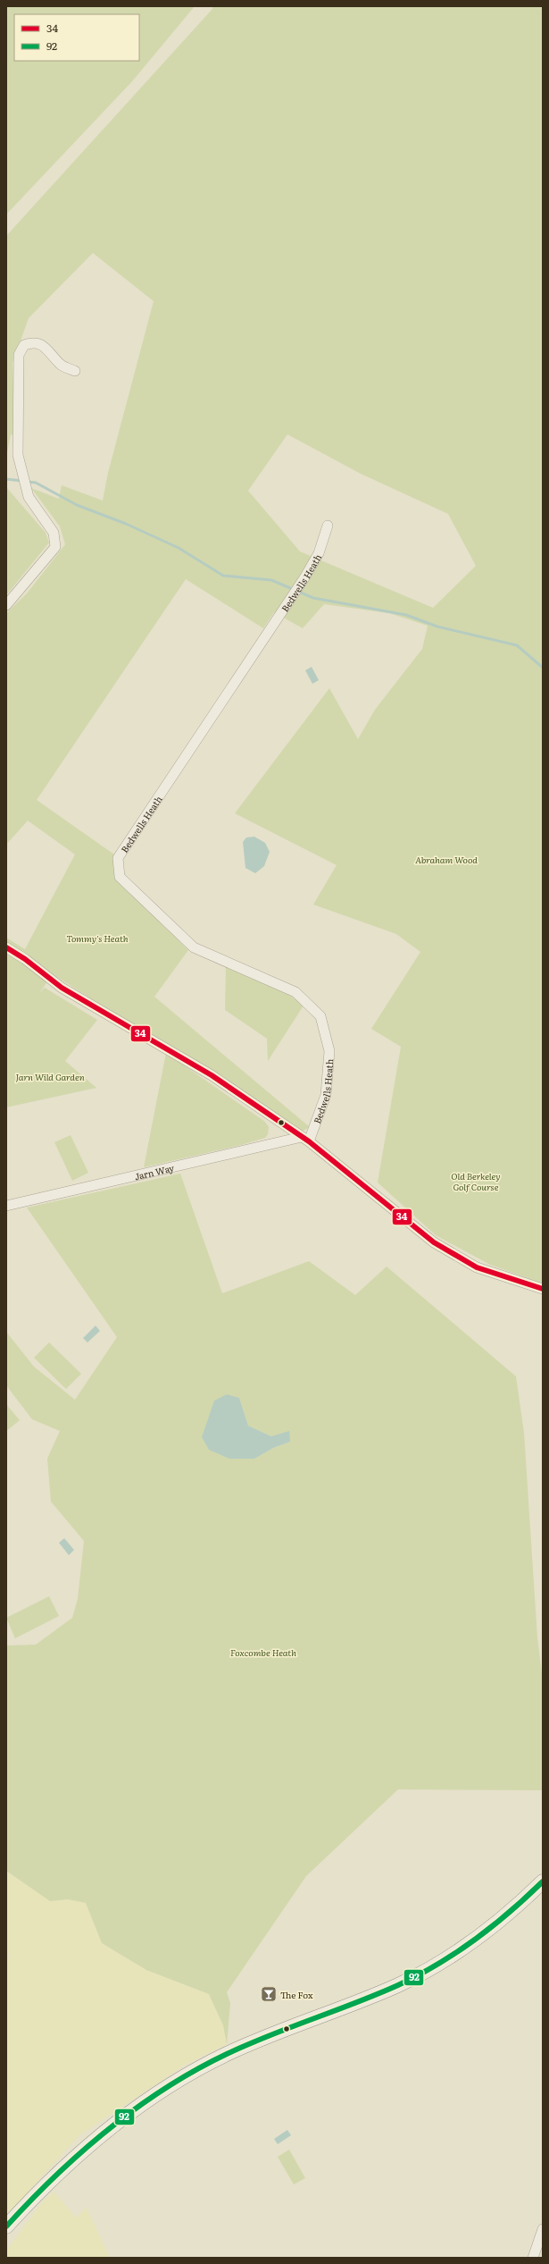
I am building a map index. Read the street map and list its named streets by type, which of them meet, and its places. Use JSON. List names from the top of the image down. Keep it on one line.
{"streets":{"street":["Bedwells Heath","Jarn Way"]},"crossings":[["Bedwells Heath","Jarn Way"]],"parks":["Abraham Wood","Tommy's Heath","Jarn Wild Garden","Old Berkeley Golf Course","Foxcombe Heath"],"places":{"bar":["The Fox"]},"lines":["transit line 34","transit line 92"],"legend":["34","92"]}
